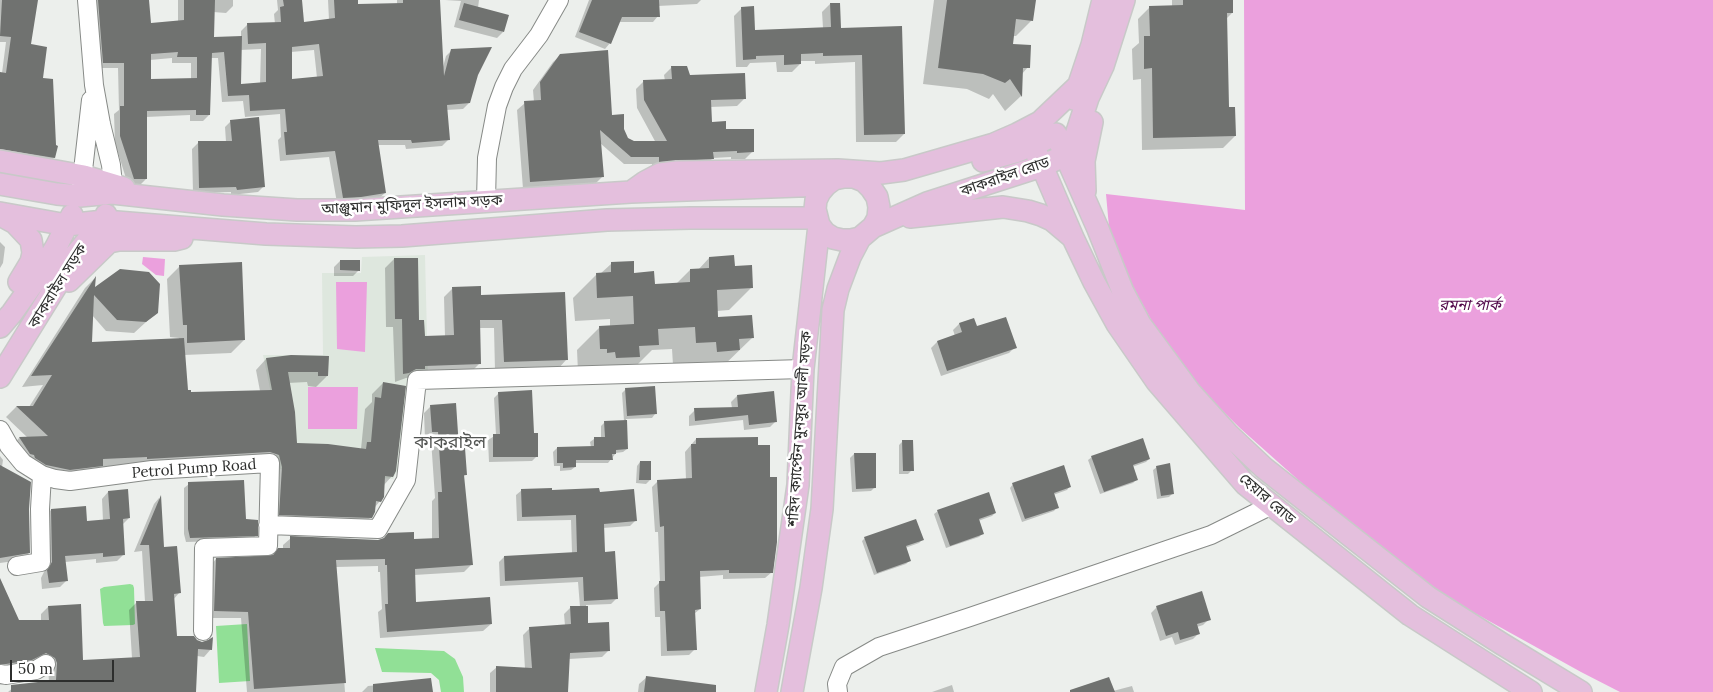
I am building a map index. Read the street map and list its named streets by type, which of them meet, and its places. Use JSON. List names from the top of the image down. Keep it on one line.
{"streets":{"main road":["কাকরাইল রোড","আঞ্জুমান মুফিদুল ইসলাম সড়ক","কাকরাইল সড়ক","শহিদ ক্যাপ্টেন মুনসুর আলী সড়ক","হেয়ার রোড"],"street":["Petrol Pump Road"]},"crossings":[["কাকরাইল রোড","আঞ্জুমান মুফিদুল ইসলাম সড়ক"],["কাকরাইল রোড","শহিদ ক্যাপ্টেন মুনসুর আলী সড়ক"],["কাকরাইল রোড","হেয়ার রোড"],["আঞ্জুমান মুফিদুল ইসলাম সড়ক","কাকরাইল সড়ক"],["আঞ্জুমান মুফিদুল ইসলাম সড়ক","শহিদ ক্যাপ্টেন মুনসুর আলী সড়ক"]],"districts":["কাকরাইল"],"parks":["রমনা পার্ক"],"scale_bar":"50 m"}
